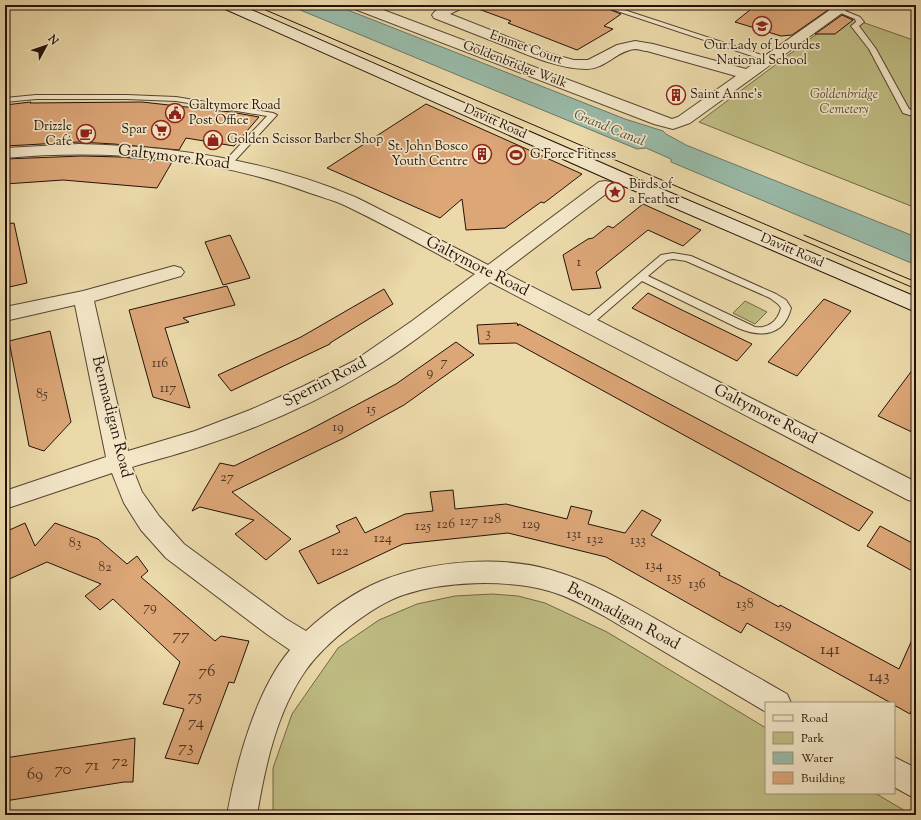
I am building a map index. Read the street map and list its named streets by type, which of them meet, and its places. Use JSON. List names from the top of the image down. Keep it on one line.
{"streets":{"street":["Emmet Court","Goldenbridge Walk","Davitt Road","Galtymore Road","Sperrin Road","Benmadigan Road"]},"crossings":[["Emmet Court","Goldenbridge Walk"],["Galtymore Road","Sperrin Road"],["Sperrin Road","Benmadigan Road"]],"water":["Grand Canal"],"parks":["Goldenbridge Cemetery"],"places":{"school or university":["Our Lady of Lourdes National School"],"building":["Saint Anne's","St. John Bosco Youth Centre"],"public building":["Galtymore Road Post Office"],"supermarket":["Spar"],"cafe":["Drizzle Café"],"shop":["Golden Scissor Barber Shop"],"sports":["G Force Fitness"],"place":["Birds of a Feather"]},"house_numbers":["1","3","7","116","9","117","85","15","19","27","128","127","126","129","125","131","124","132","133","83","122","134","82","135","136","138","79","139","77","141","76","143","75","74","73","72","71","70","69"],"legend":["Road","Park","Water","Building"],"north":"top right"}
